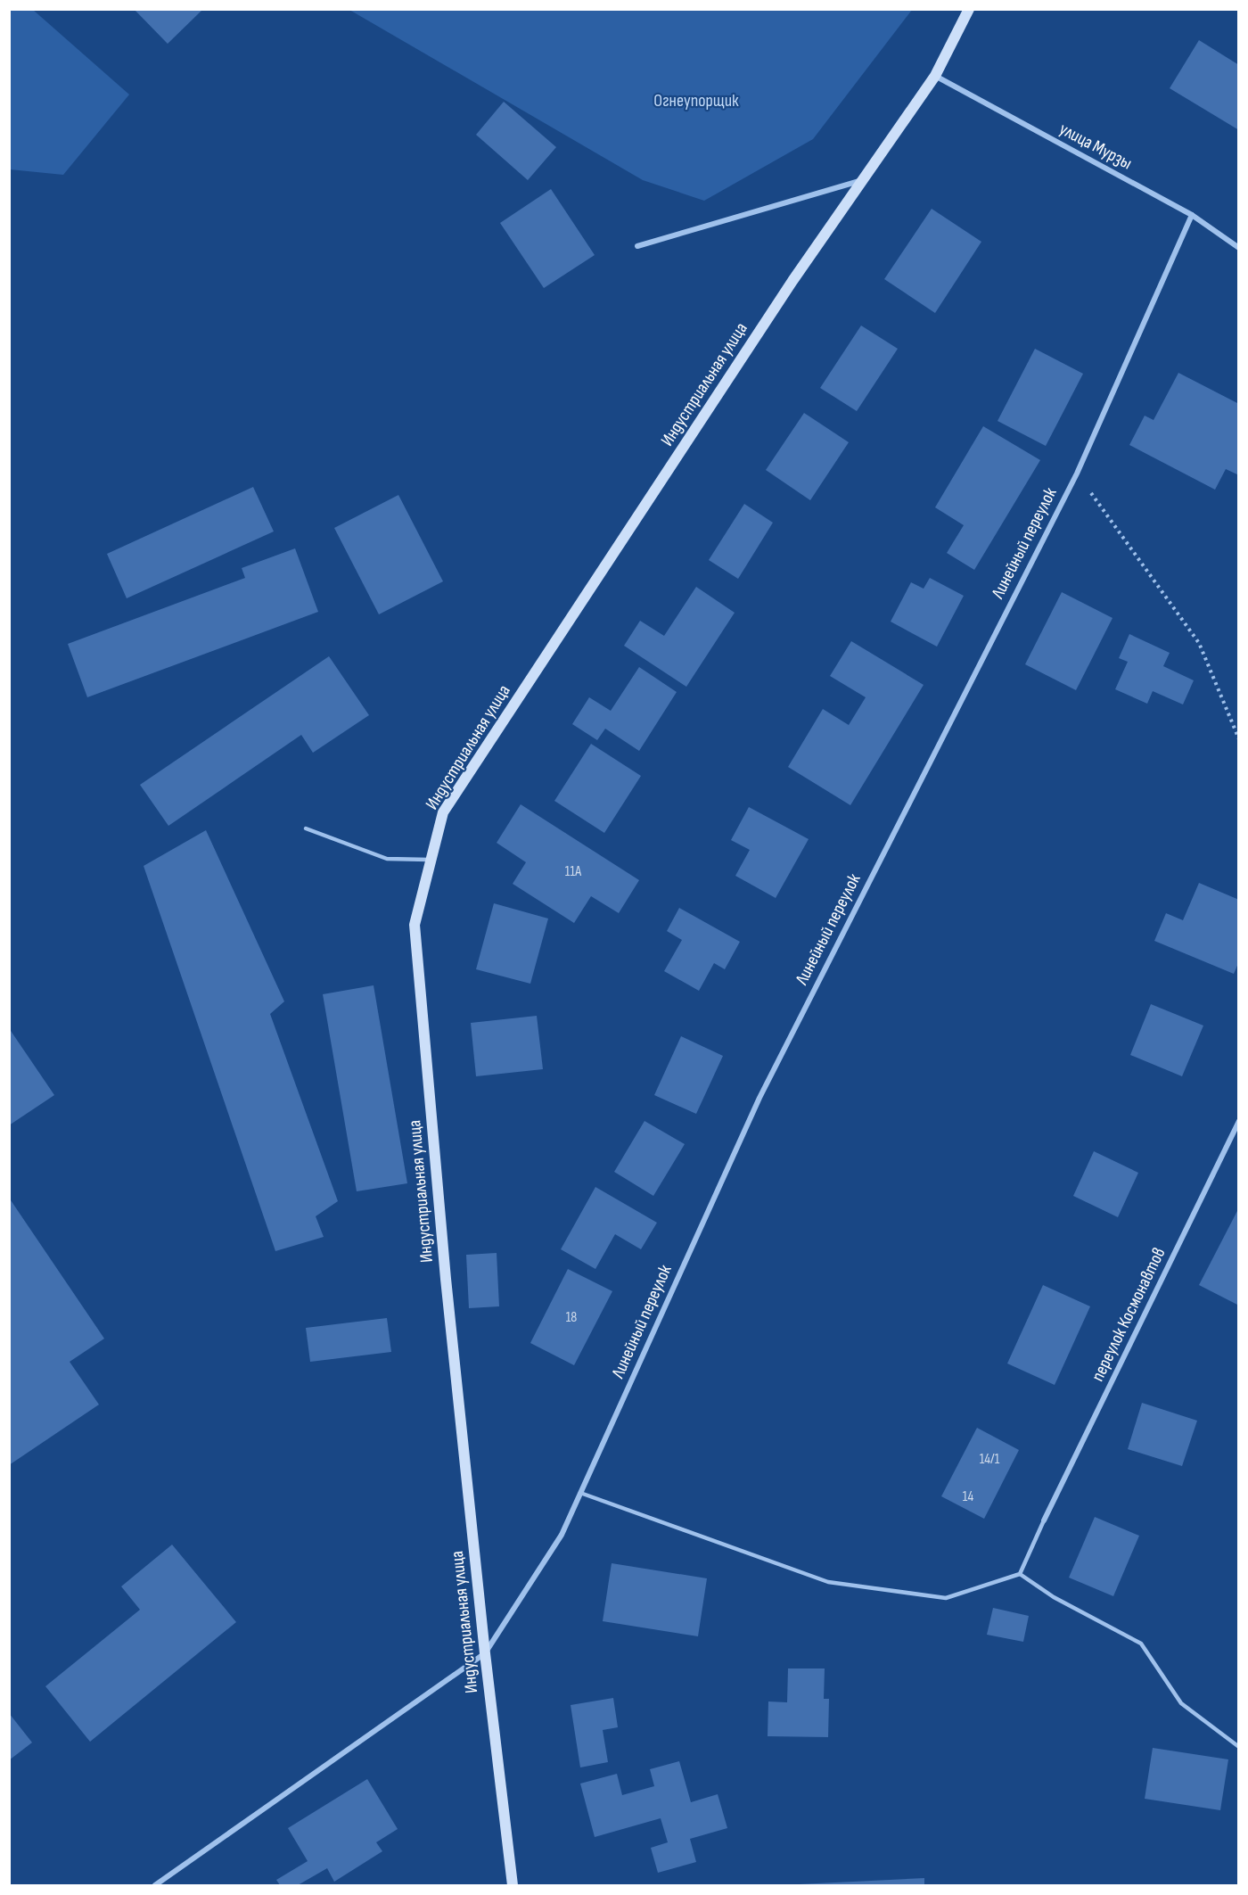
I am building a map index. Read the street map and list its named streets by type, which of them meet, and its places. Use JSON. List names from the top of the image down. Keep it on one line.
{"streets":{"street":["улица Мурзы","Индустриальная улица","Линейный переулок","переулок Космонавтов"]},"crossings":[["улица Мурзы","Индустриальная улица"],["улица Мурзы","Линейный переулок"],["Индустриальная улица","Линейный переулок"]],"parks":["Огнеупорщик"],"house_numbers":["11А","18","14/1","14"]}
